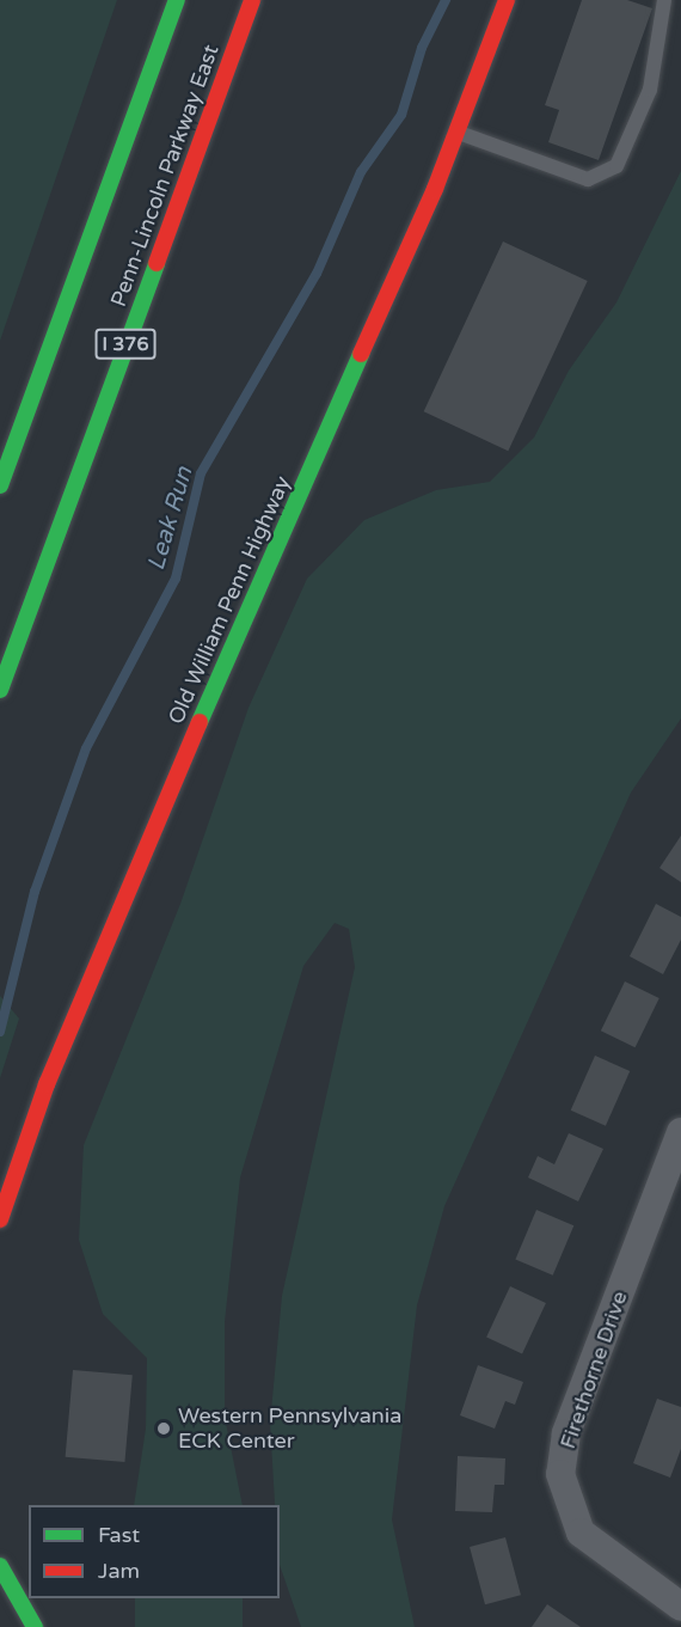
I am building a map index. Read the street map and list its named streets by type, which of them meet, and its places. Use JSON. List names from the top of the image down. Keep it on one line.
{"streets":{"main road":["Penn-Lincoln Parkway East","I 376","Old William Penn Highway"],"street":["Firethorne Drive"]},"water":["Leak Run"],"places":["Western Pennsylvania ECK Center"],"legend":["Fast","Jam"]}
